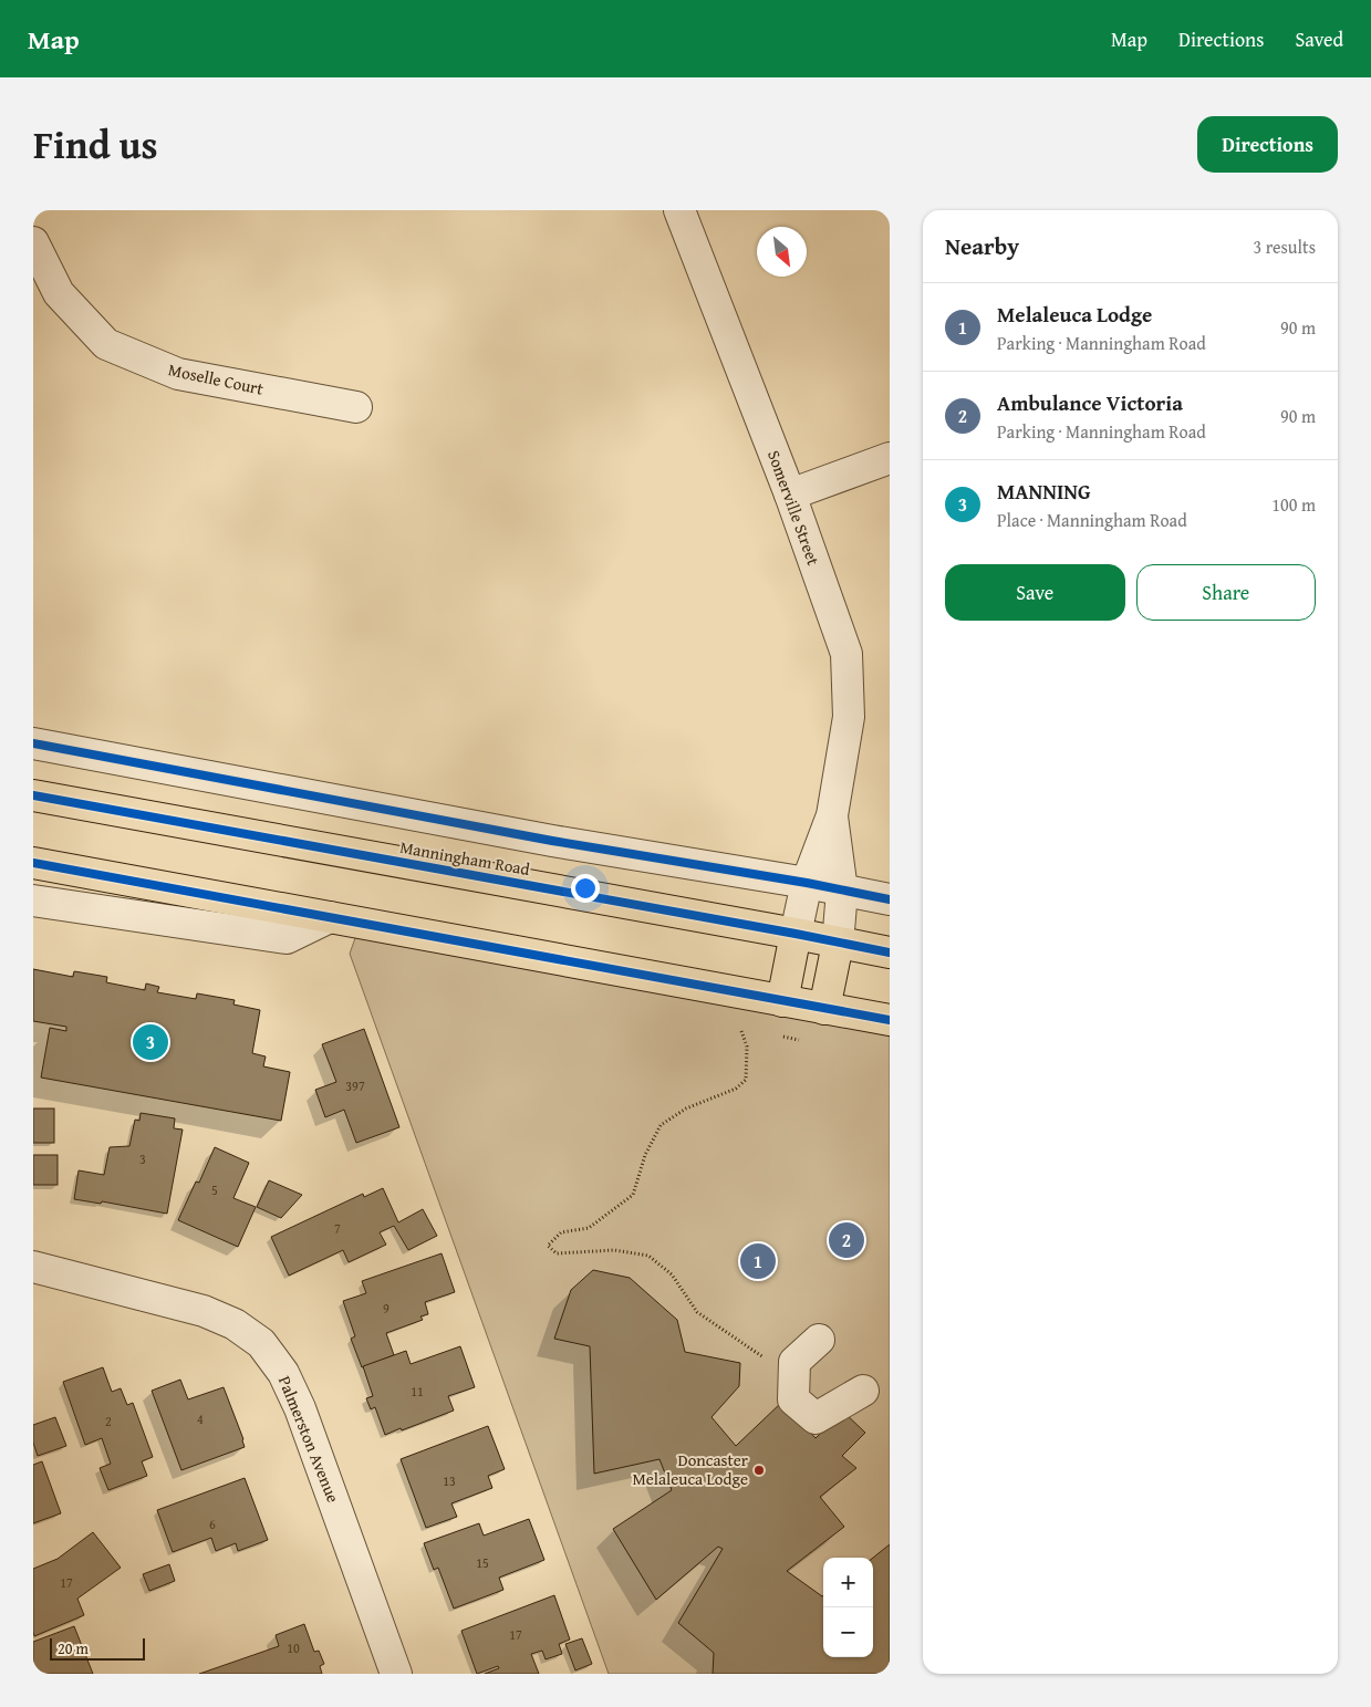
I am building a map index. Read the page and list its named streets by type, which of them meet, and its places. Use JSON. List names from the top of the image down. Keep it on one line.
{"streets":{"main road":["Manningham Road"],"street":["Moselle Court","Somerville Street","Palmerston Avenue"]},"crossings":[["Somerville Street","Manningham Road"]],"places":["Doncaster Melaleuca Lodge"],"house_numbers":["397","3","5","7","9","11","4","2","13","6","15","17","17","10"],"scale_bar":"20 m","north":"bottom right","page":{"header":"Map","nav":["Map","Directions","Saved"],"title":"Find us","buttons":["Directions",["Save","Share"]],"heading":["Nearby","3 results"],"list":[{"mark":"1","name":"Melaleuca Lodge","note":"Parking · Manningham Road","value":"90 m"},{"mark":"2","name":"Ambulance Victoria","note":"Parking · Manningham Road","value":"90 m"},{"mark":"3","name":"MANNING","note":"Place · Manningham Road","value":"100 m"}],"pins":["3","2","1"],"map_buttons":["+","−"],"scale":"20 m"}}
